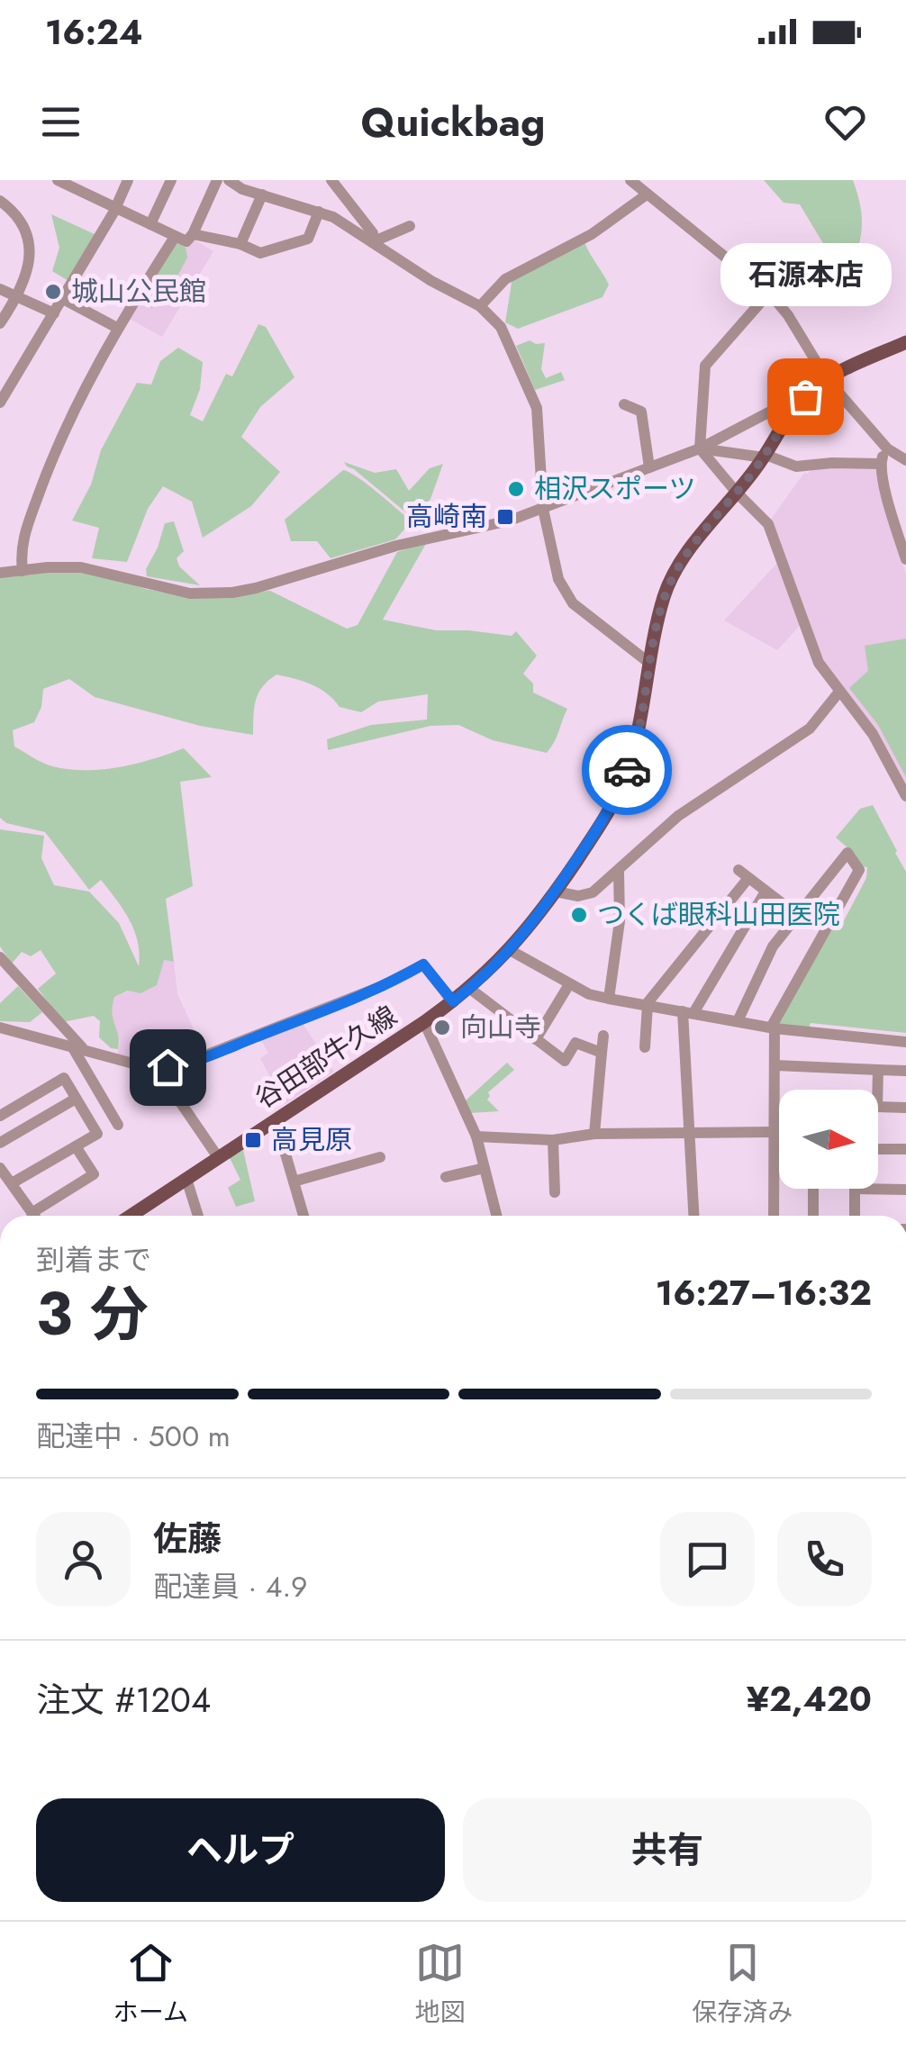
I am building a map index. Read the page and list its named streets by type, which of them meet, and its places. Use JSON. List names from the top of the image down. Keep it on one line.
{"streets":{"main road":["谷田部牛久線"]},"places":{"other":["城山公民館","石源本店","相沢スポーツ","つくば眼科山田医院","向山寺"],"transit":["高崎南","高見原"]},"north":"right","page":{"status":"16:24","header":"Quickbag","bubble":"石源本店","heading":["3 分","到着まで","16:27–16:32"],"panel":["佐藤","配達員 · 4.9","注文 #1204","¥2,420"],"bar":"配達中 · 500 m","buttons":["ヘルプ","共有"],"tabs":["ホーム","地図","保存済み"]}}
